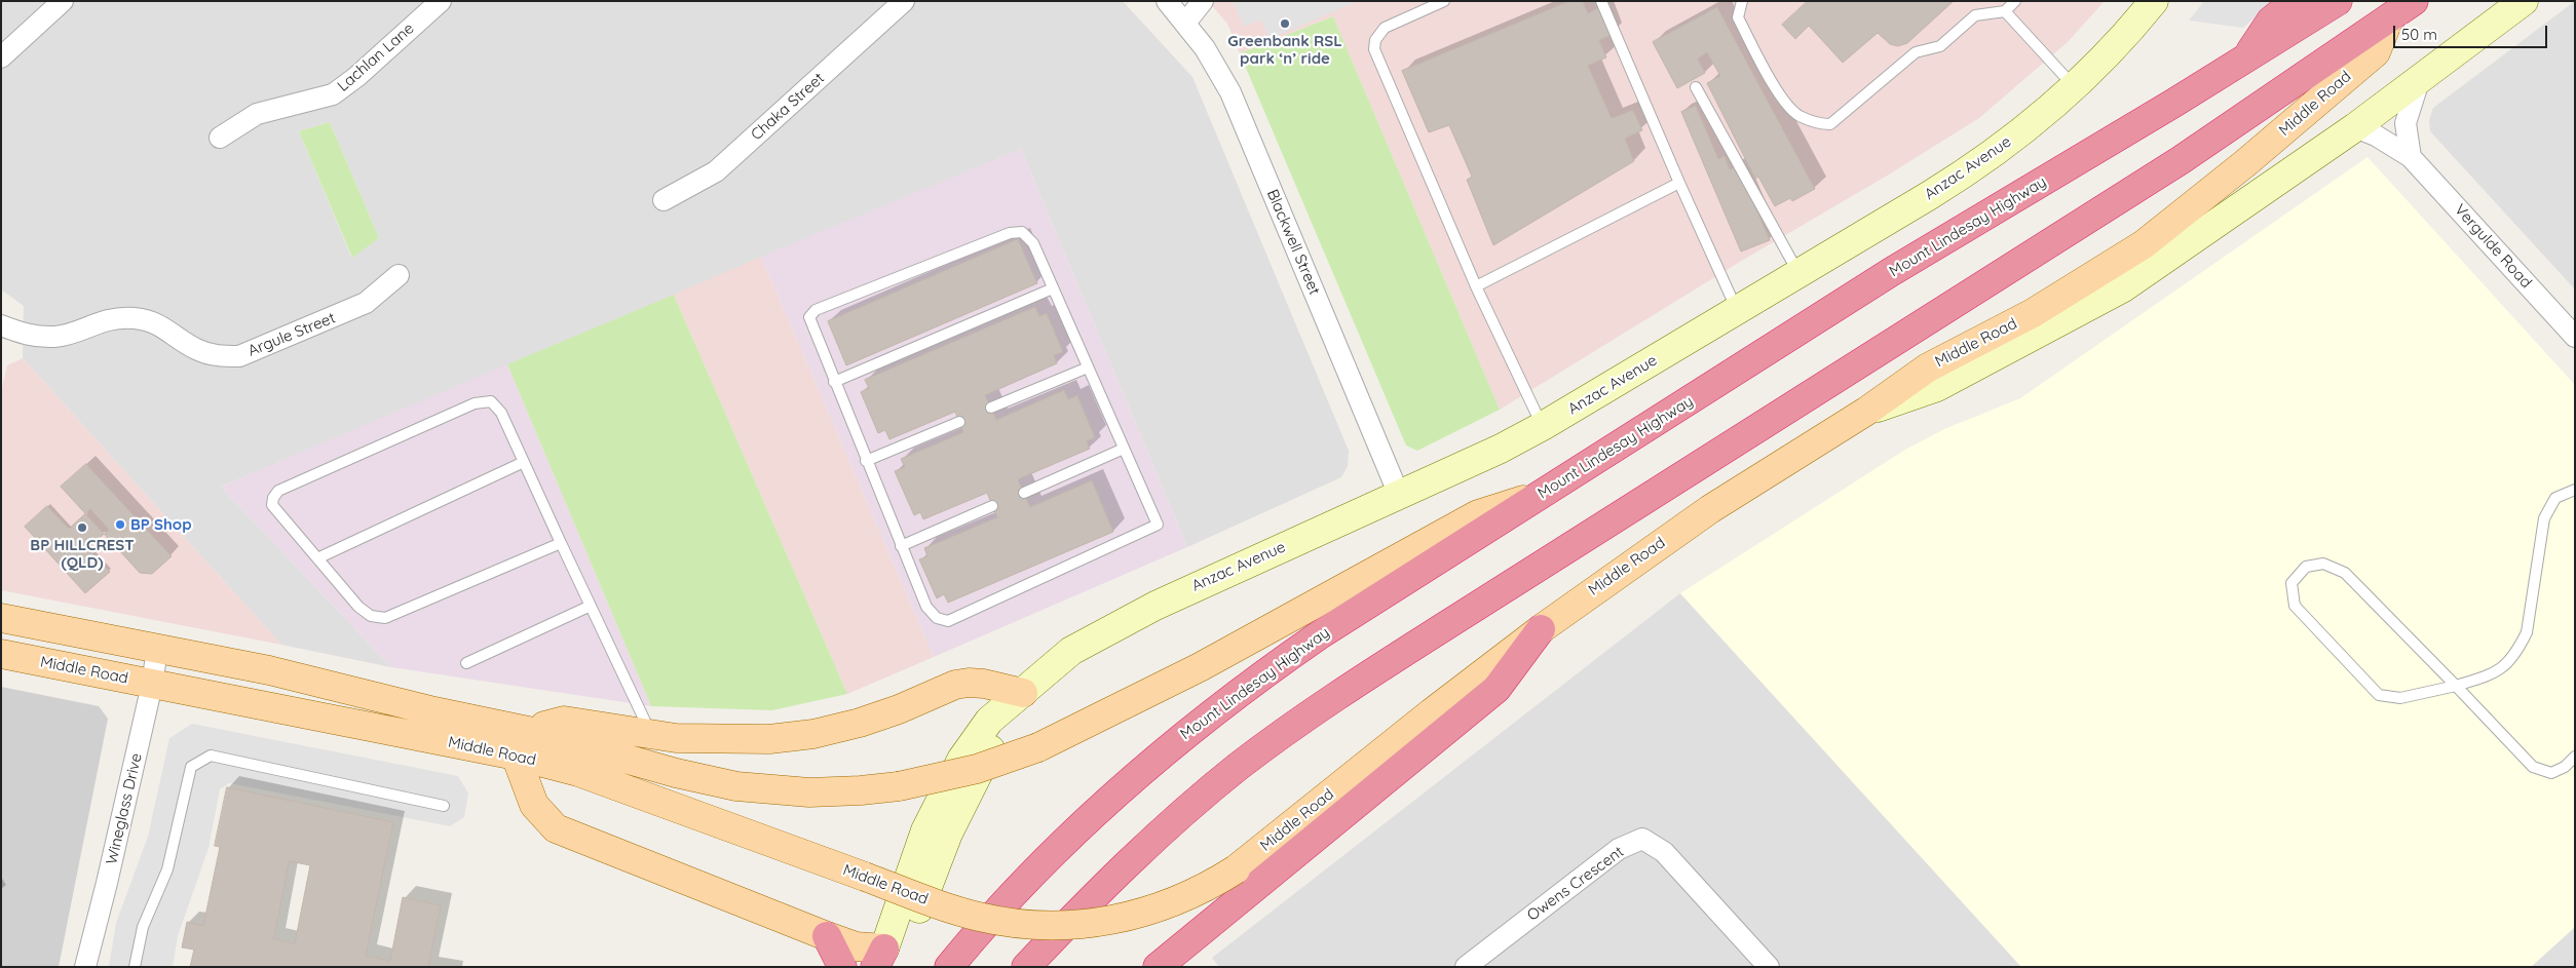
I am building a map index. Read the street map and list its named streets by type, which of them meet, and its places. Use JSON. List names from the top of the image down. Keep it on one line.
{"streets":{"highway":["Mount Lindesay Highway"],"main road":["Middle Road","Anzac Avenue"],"street":["Lachlan Lane","Chaka Street","Blackwell Street","Vergulde Road","Argule Street","Wineglass Drive","Owens Crescent"]},"crossings":[["Middle Road","Mount Lindesay Highway"],["Middle Road","Wineglass Drive"],["Anzac Avenue","Blackwell Street"]],"places":["Greenbank RSL park ‘n’ ride","BP Shop","BP HILLCREST (QLD)"],"scale_bar":"50 m"}
